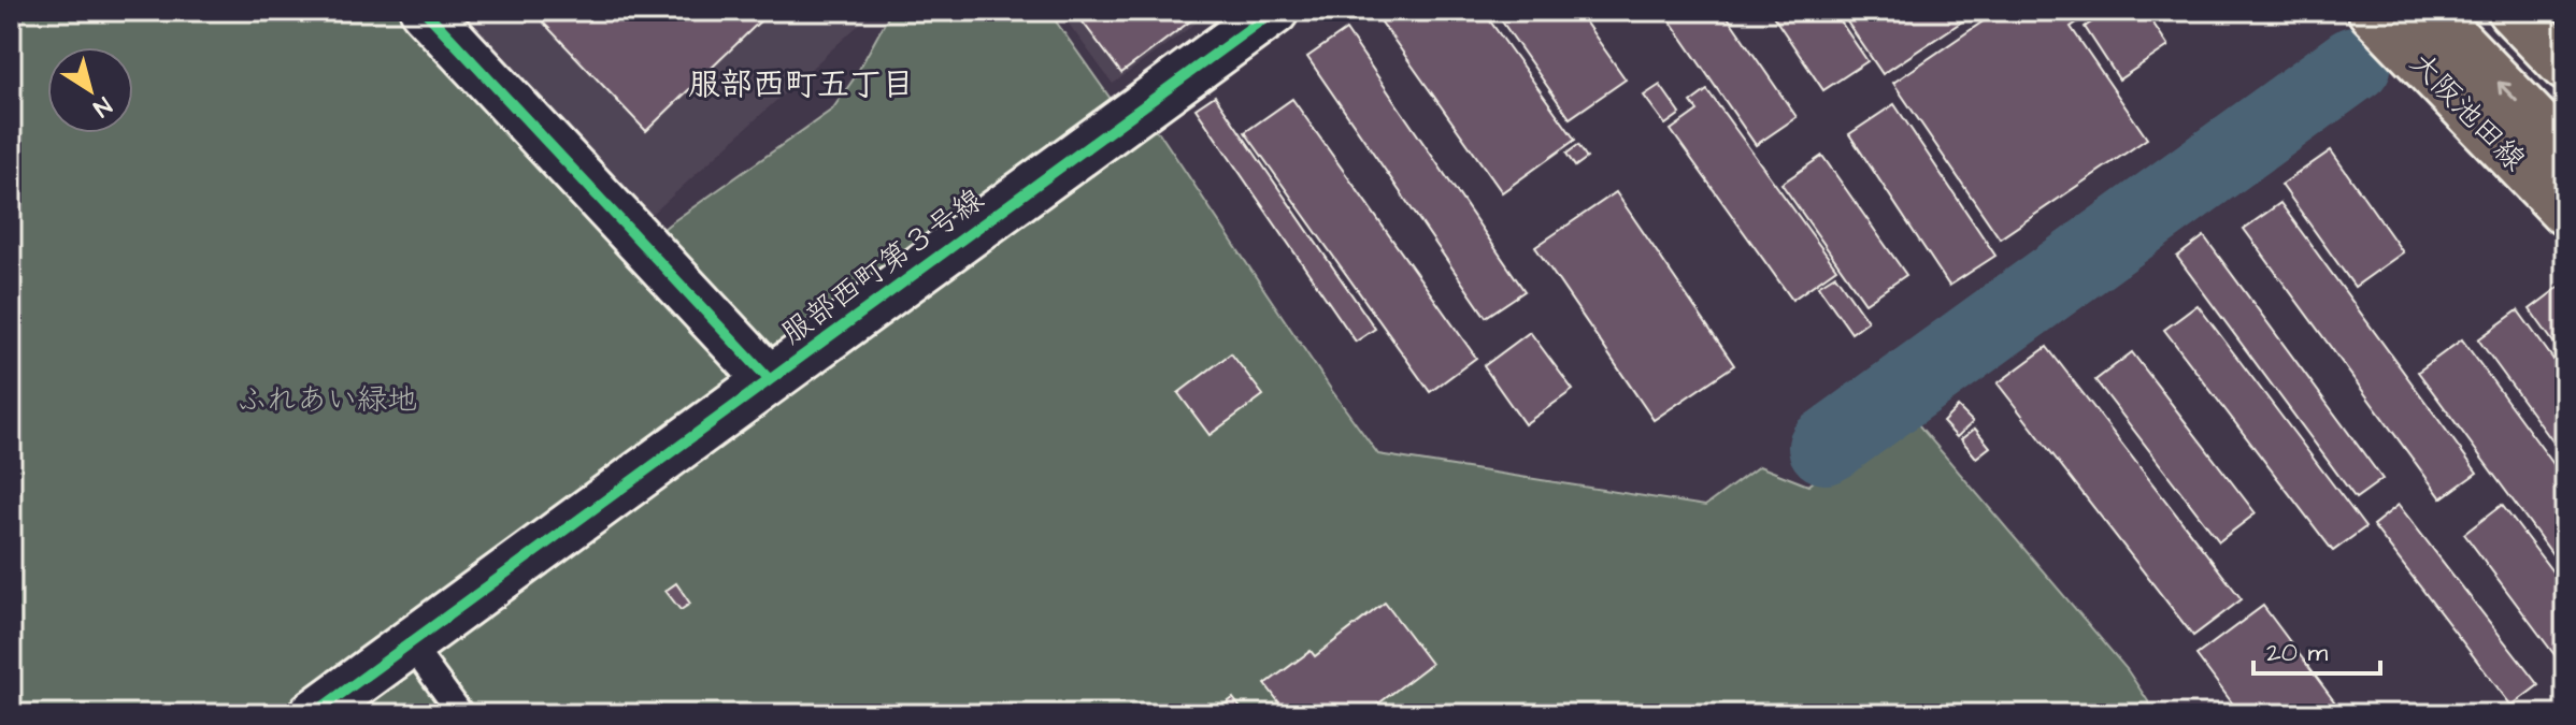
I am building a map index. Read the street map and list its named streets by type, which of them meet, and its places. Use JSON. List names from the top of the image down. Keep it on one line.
{"streets":{"main road":["大阪池田線"],"street":["服部西町第３号線"]},"districts":["服部西町五丁目"],"parks":["ふれあい緑地"],"scale_bar":"20 m","north":"bottom right"}
